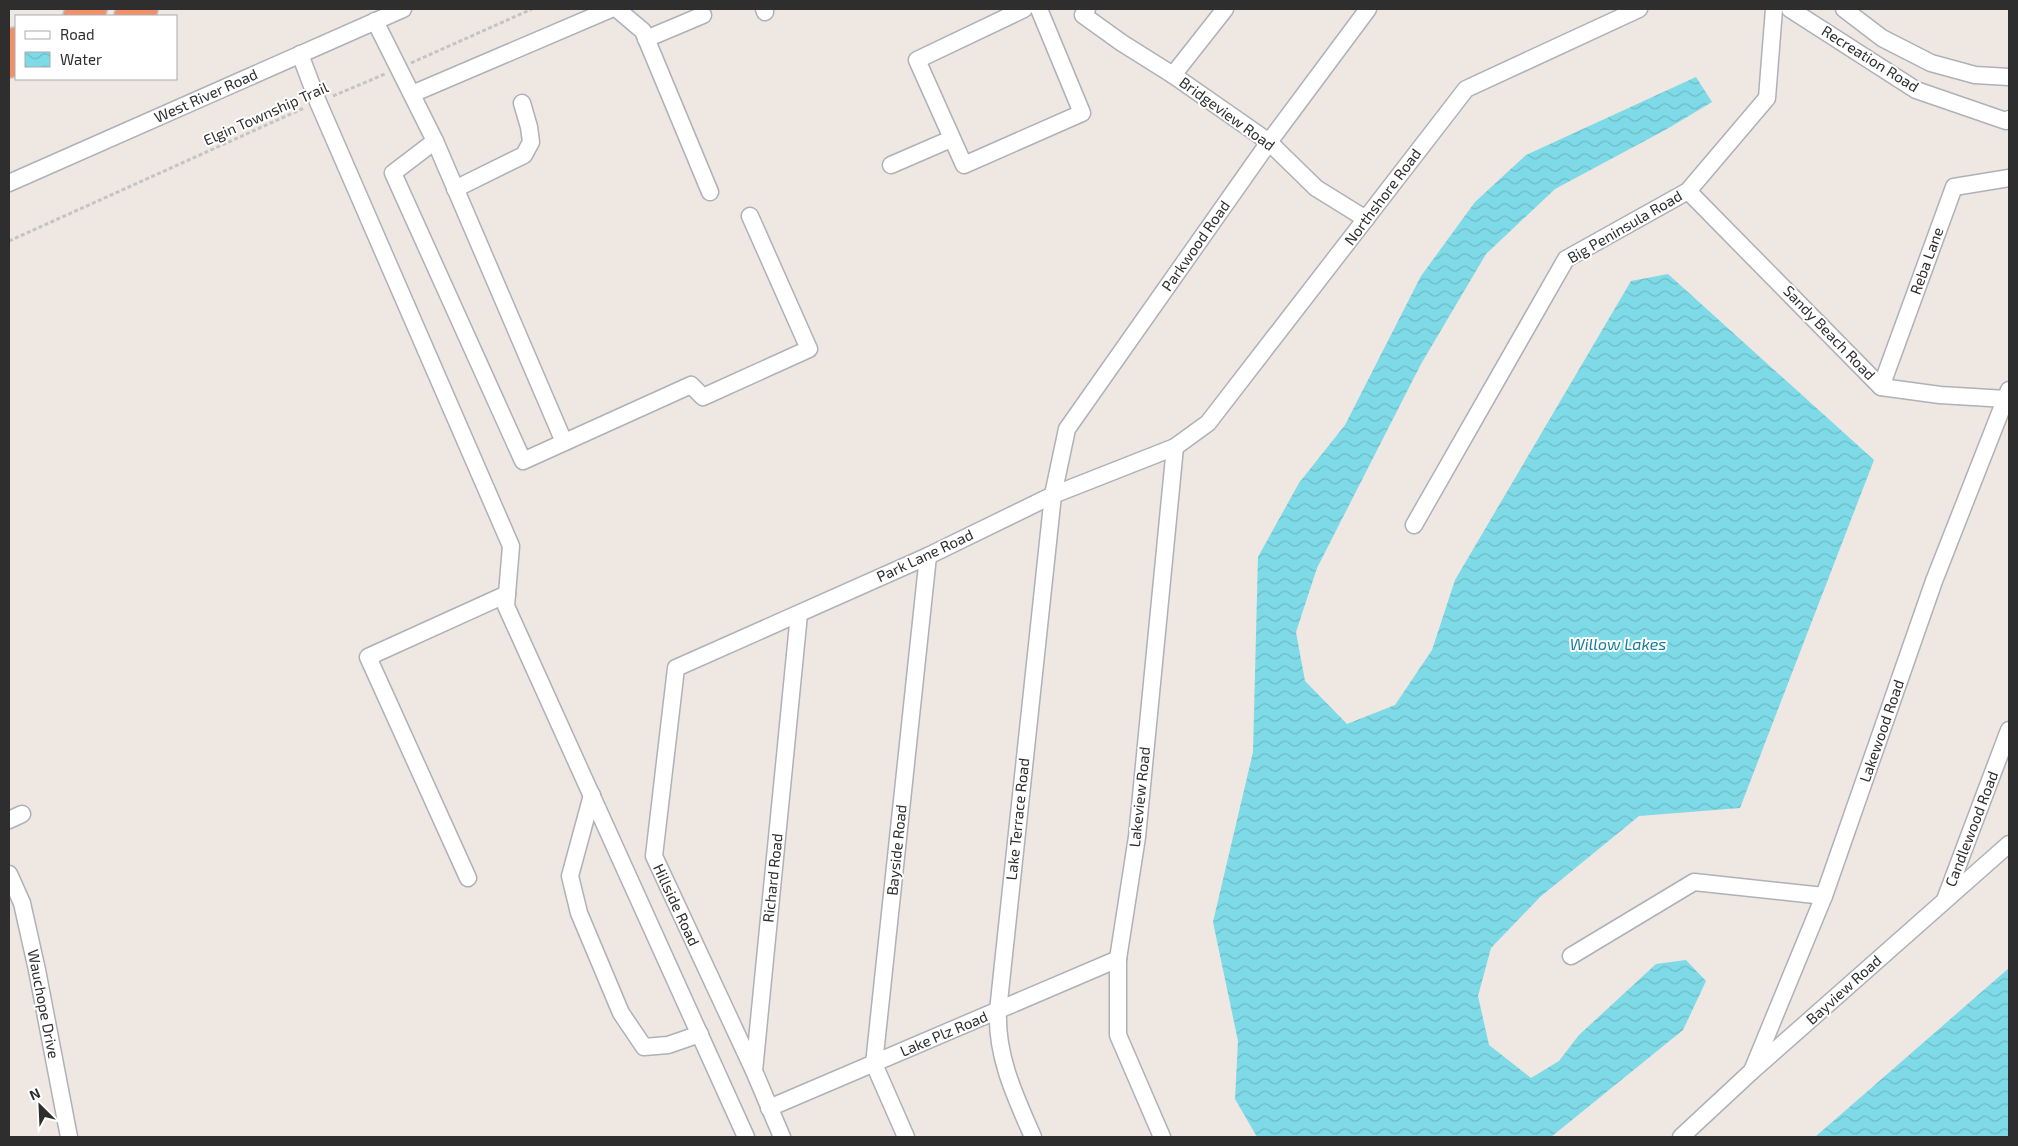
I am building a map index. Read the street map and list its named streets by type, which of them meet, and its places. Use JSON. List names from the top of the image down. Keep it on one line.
{"streets":{"street":["Recreation Road","West River Road","Bridgeview Road","Northshore Road","Big Peninsula Road","Parkwood Road","Reba Lane","Sandy Beach Road","Park Lane Road","Lakewood Road","Lakeview Road","Lake Terrace Road","Candlewood Road","Bayside Road","Richard Road","Hillside Road","Bayview Road","Wauchope Drive","Lake Plz Road"],"path":["Elgin Township Trail"]},"crossings":[["Bridgeview Road","Northshore Road"],["Bridgeview Road","Parkwood Road"],["Northshore Road","Park Lane Road"],["Northshore Road","Lakeview Road"],["Big Peninsula Road","Sandy Beach Road"],["Parkwood Road","Park Lane Road"],["Parkwood Road","Lake Terrace Road"],["Reba Lane","Sandy Beach Road"],["Sandy Beach Road","Lakewood Road"],["Park Lane Road","Lakeview Road"],["Park Lane Road","Lake Terrace Road"],["Park Lane Road","Bayside Road"],["Park Lane Road","Richard Road"],["Park Lane Road","Hillside Road"],["Lakewood Road","Bayview Road"],["Lakeview Road","Lake Plz Road"],["Lake Terrace Road","Lake Plz Road"],["Candlewood Road","Bayview Road"],["Bayside Road","Lake Plz Road"],["Richard Road","Hillside Road"],["Richard Road","Lake Plz Road"]],"water":["Willow Lakes"],"legend":["Road","Water"],"north":"top left"}
